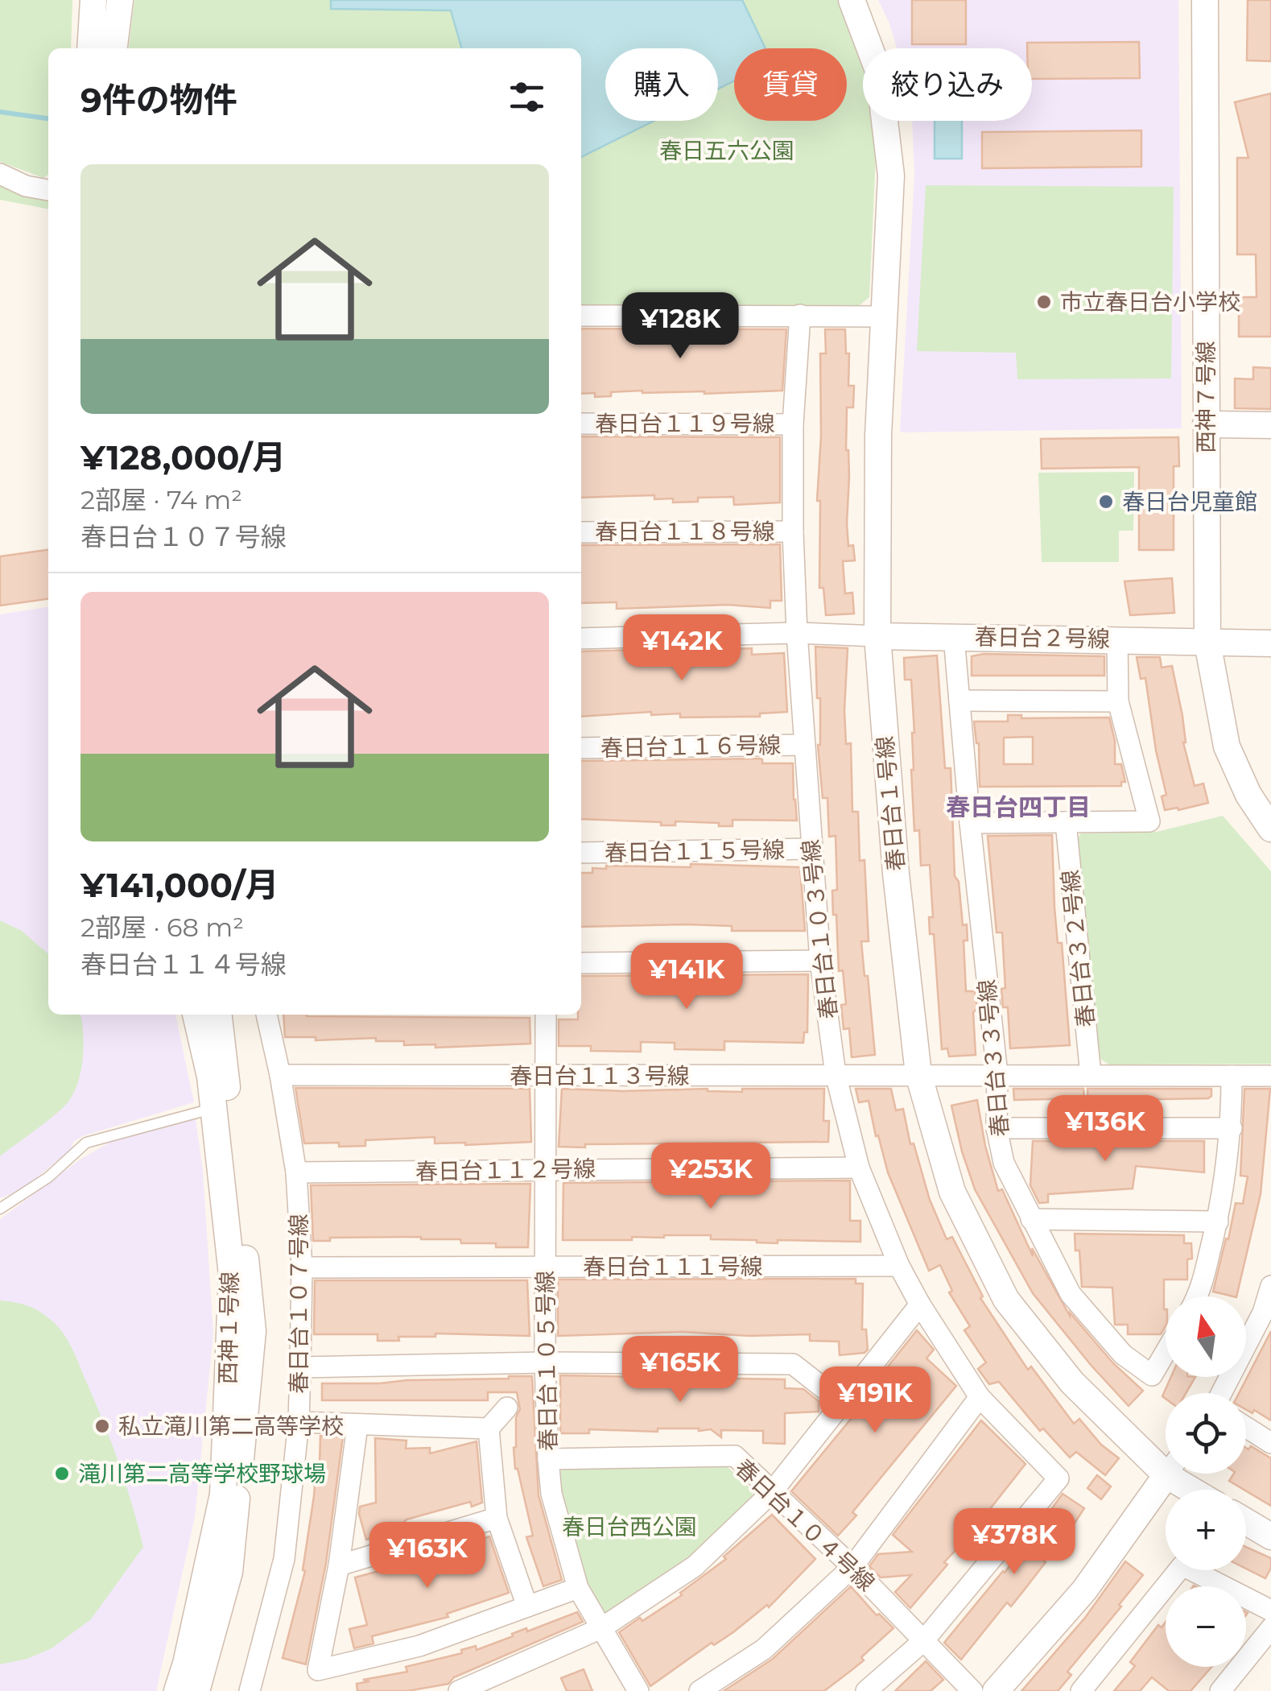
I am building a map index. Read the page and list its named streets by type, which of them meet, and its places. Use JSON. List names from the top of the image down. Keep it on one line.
{"streets":{"street":["西神７号線","春日台１１９号線","春日台１１８号線","春日台２号線","春日台１１６号線","春日台１号線","春日台１１５号線","春日台１０３号線","春日台３２号線","春日台３３号線","春日台１１３号線","春日台１１２号線","春日台１１１号線","春日台１０７号線","西神１号線","春日台１０５号線","春日台１０４号線"]},"crossings":[["西神７号線","春日台２号線"],["春日台１１９号線","春日台１０３号線"],["春日台１１８号線","春日台１０３号線"],["春日台２号線","春日台１号線"],["春日台２号線","春日台３３号線"],["春日台１１６号線","春日台１０３号線"],["春日台１号線","春日台１１３号線"],["春日台１１５号線","春日台１０３号線"],["春日台１０３号線","春日台１１３号線"],["春日台１０３号線","春日台１１２号線"],["春日台１０３号線","春日台１１１号線"],["春日台１０３号線","春日台１０４号線"],["春日台３２号線","春日台１１３号線"],["春日台３３号線","春日台１１３号線"],["春日台１１３号線","春日台１０７号線"],["春日台１１３号線","春日台１０５号線"],["春日台１１２号線","春日台１０７号線"],["春日台１１２号線","春日台１０５号線"],["春日台１１１号線","春日台１０７号線"],["春日台１１１号線","春日台１０５号線"],["春日台１０５号線","春日台１０４号線"]],"districts":["春日台四丁目"],"parks":["春日五六公園","春日台西公園"],"places":["市立春日台小学校","春日台児童館","私立滝川第二高等学校","滝川第二高等学校野球場"],"north":"top","page":{"chip":["購入","賃貸","絞り込み"],"heading":"9件の物件","list":[{"name":"¥128,000/月","note":"2部屋 · 74 m² · 春日台１０７号線"},{"name":"¥141,000/月","note":"2部屋 · 68 m² · 春日台１１４号線"}],"price":["¥128K","¥142K","¥141K","¥136K","¥253K","¥165K","¥191K","¥378K","¥163K"],"map_buttons":["+","−"]}}
